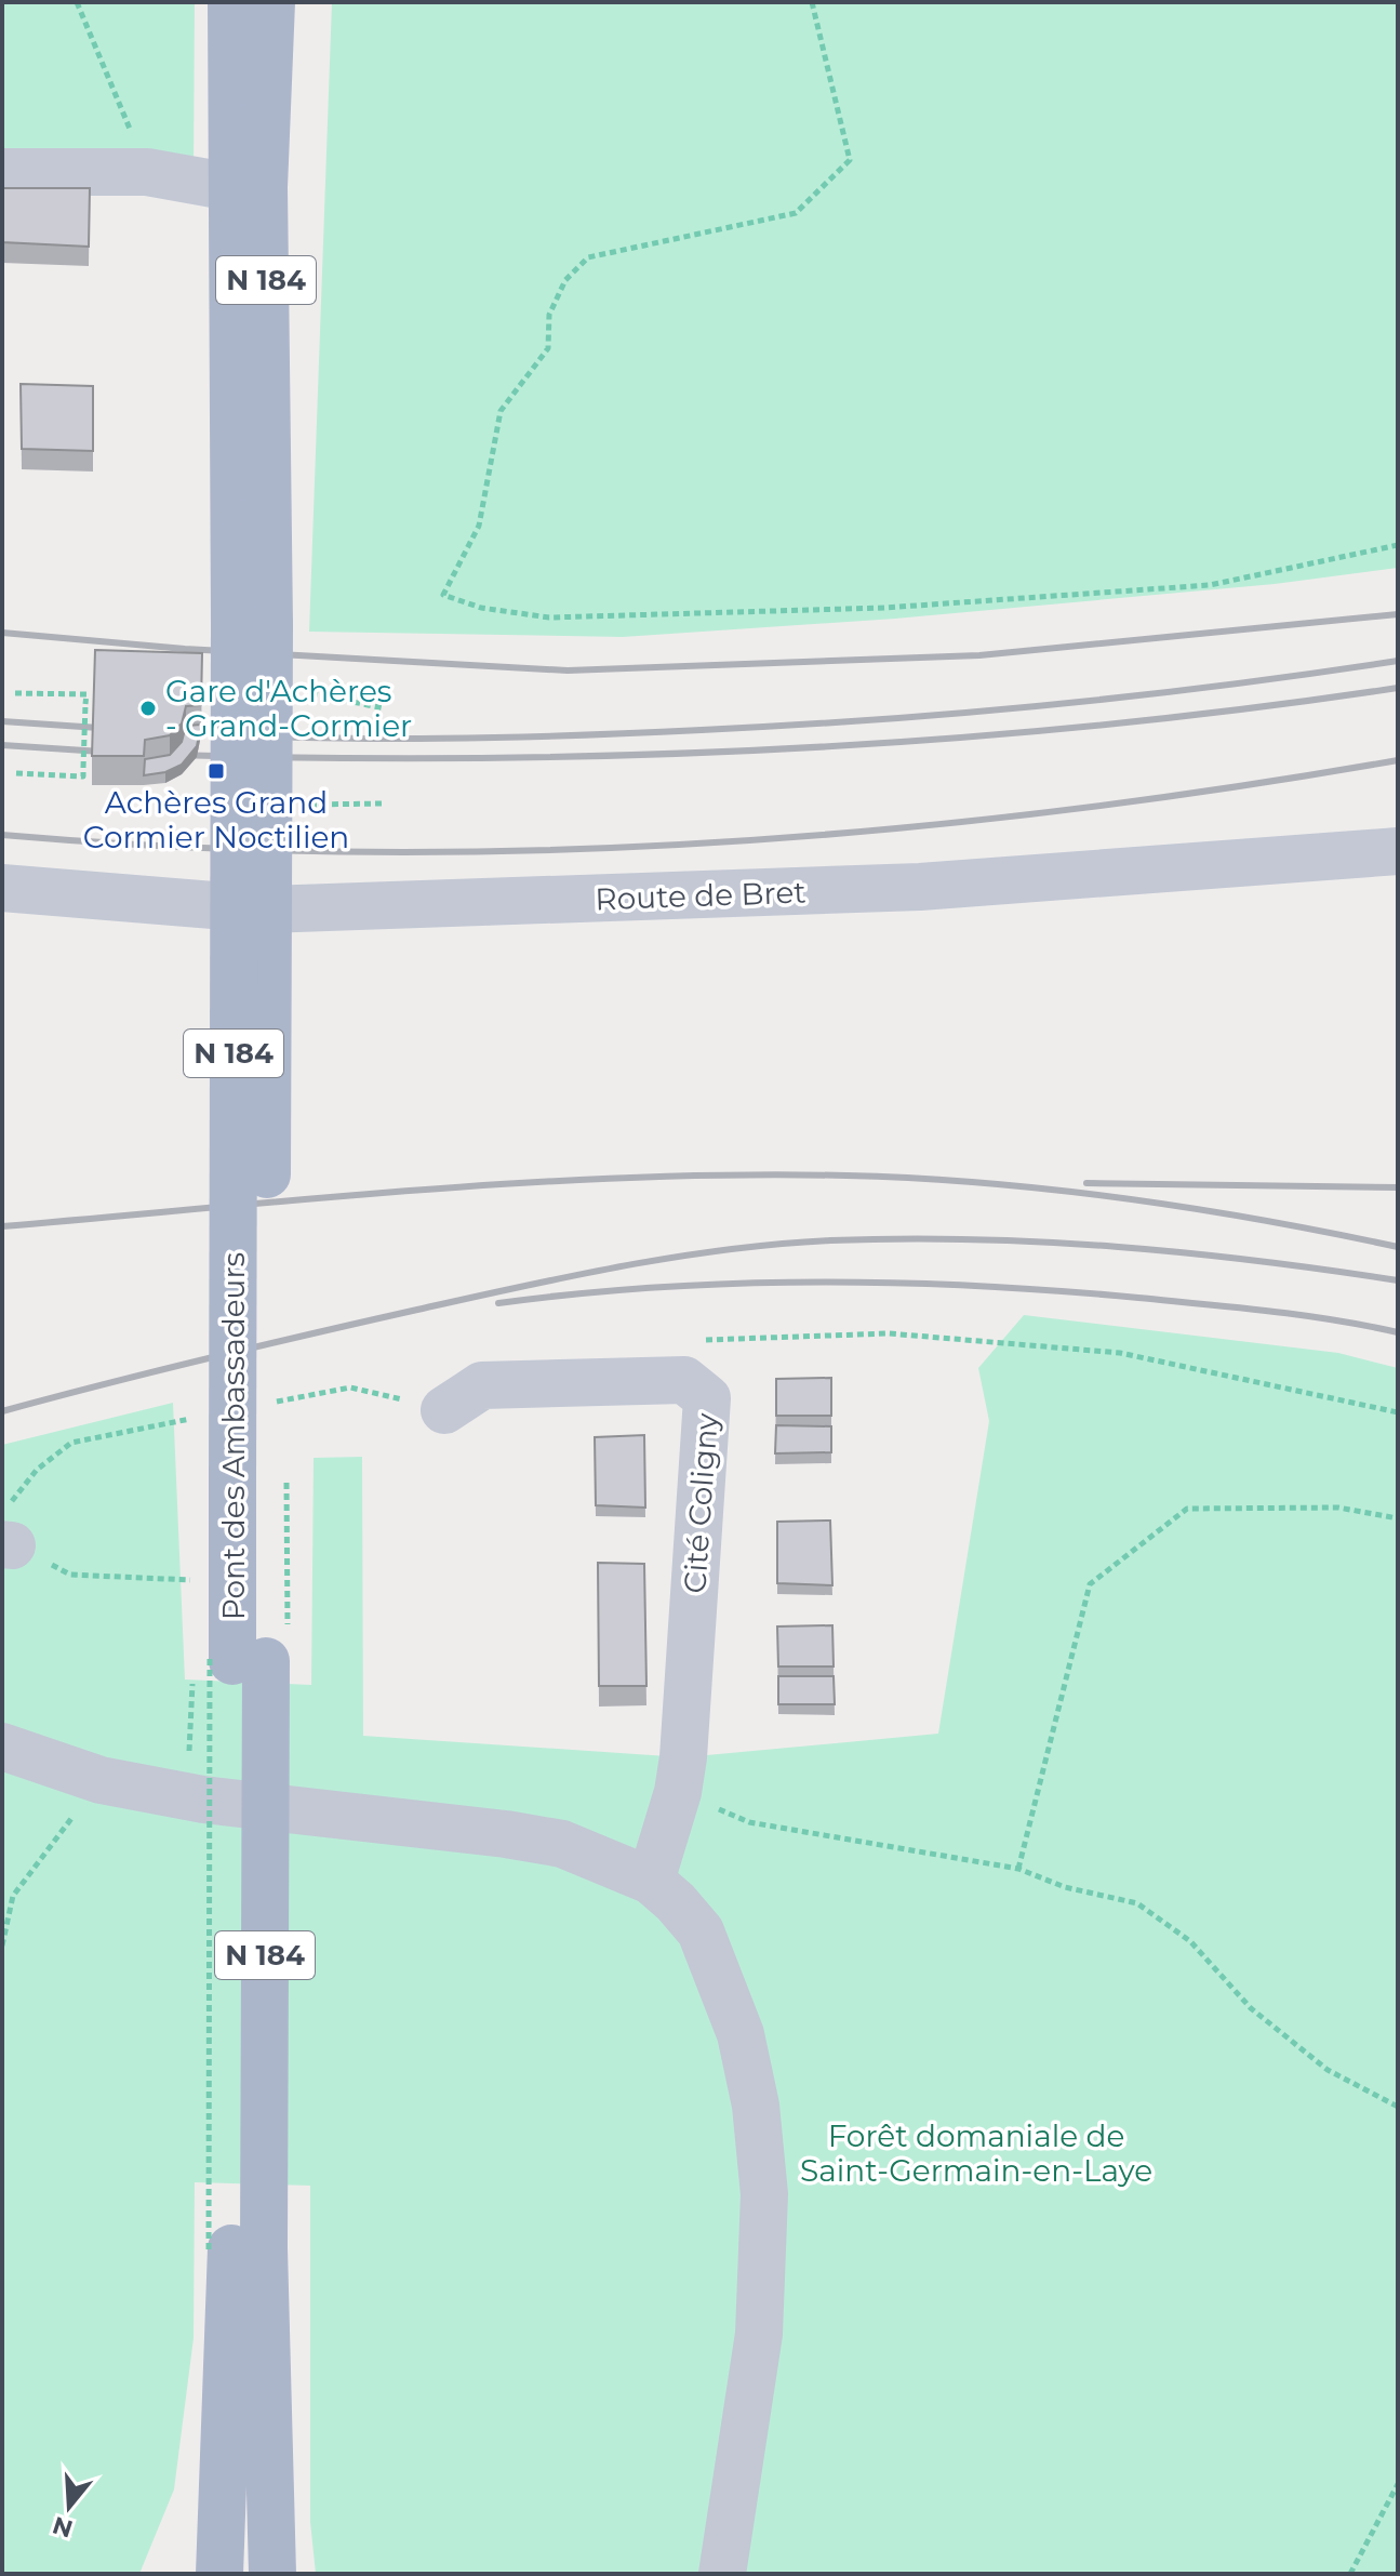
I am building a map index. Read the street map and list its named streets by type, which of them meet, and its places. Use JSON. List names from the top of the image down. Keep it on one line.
{"streets":{"main road":["N 184","Pont des Ambassadeurs"],"street":["Route de Bret","Cité Coligny"]},"crossings":[["N 184","Pont des Ambassadeurs"]],"parks":["Forêt domaniale de Saint-Germain-en-Laye"],"places":{"other":["Gare d'Achères - Grand-Cormier"],"transit":["Achères Grand Cormier Noctilien"]},"north":"bottom"}
